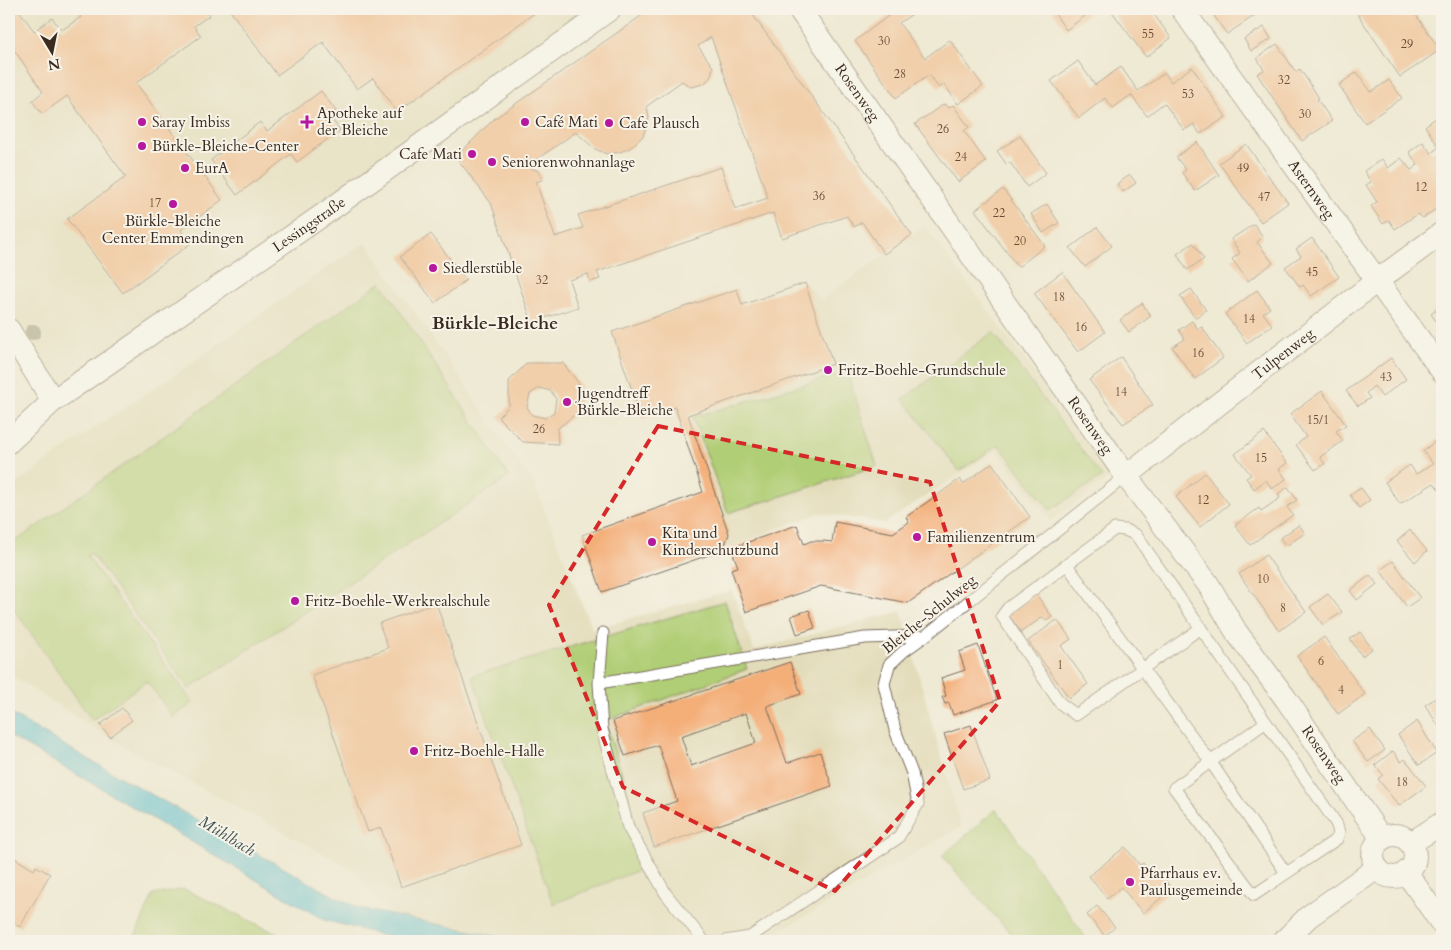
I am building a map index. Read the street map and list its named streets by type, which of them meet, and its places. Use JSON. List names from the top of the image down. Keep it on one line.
{"streets":{"street":["Rosenweg","Asternweg","Lessingstraße","Tulpenweg"],"lane":["Bleiche-Schulweg"]},"crossings":[["Rosenweg","Tulpenweg"],["Rosenweg","Bleiche-Schulweg"],["Asternweg","Tulpenweg"],["Tulpenweg","Bleiche-Schulweg"]],"districts":["Bürkle-Bleiche"],"water":["Mühlbach"],"places":{"other":["Saray Imbiss","Café Mati","Cafe Plausch","Bürkle-Bleiche-Center","Cafe Mati","Seniorenwohnanlage","EurA","Bürkle-Bleiche Center Emmendingen","Siedlerstüble","Fritz-Boehle-Grundschule","Jugendtreff Bürkle-Bleiche","Familienzentrum","Kita und Kinderschutzbund","Fritz-Boehle-Werkrealschule","Fritz-Boehle-Halle","Pfarrhaus ev. Paulusgemeinde"],"health":["Apotheke auf der Bleiche"]},"house_numbers":["55","30","29","28","32","53","30","26","24","49","12","36","47","17","22","20","45","32","18","14","16","16","43","14","15/1","26","15","12","10","8","6","1","4","18"],"north":"bottom"}
